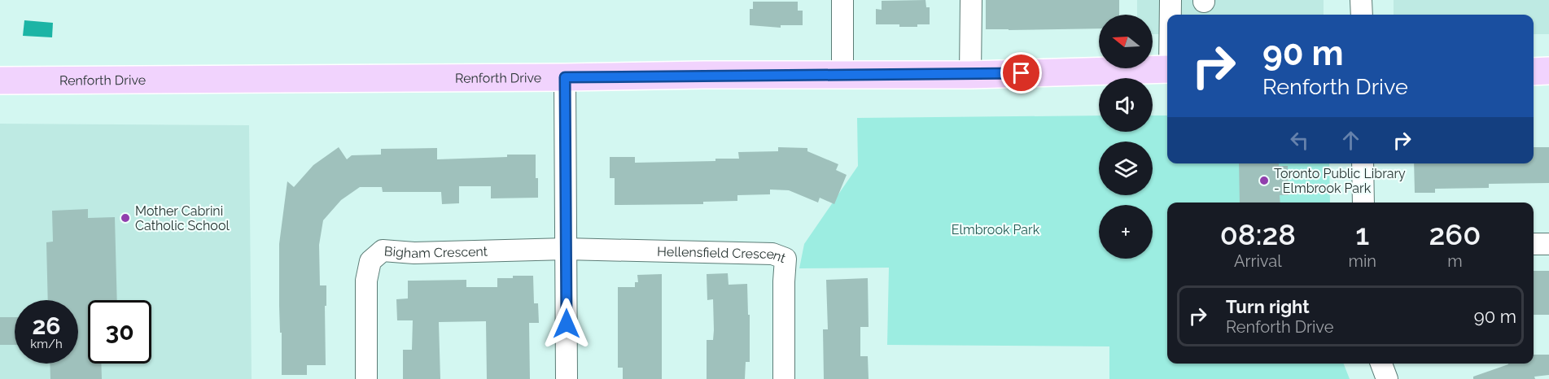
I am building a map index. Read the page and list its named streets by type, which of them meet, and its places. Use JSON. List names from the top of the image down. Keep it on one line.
{"streets":{"main road":["Renforth Drive"],"street":["Bigham Crescent","Hellensfield Crescent"]},"crossings":[["Bigham Crescent","Hellensfield Crescent"]],"parks":["Elmbrook Park"],"places":["Toronto Public Library - Elmbrook Park","Mother Cabrini Catholic School"],"north":"left","page":{"map_buttons":"+","turn":["90 m","Renforth Drive"],"eta":["08:28","Arrival","1","min","260","m"],"list":[{"name":"Turn right","note":"Renforth Drive","value":"90 m"}],"speed":"26 km/h","limit":"30"}}
